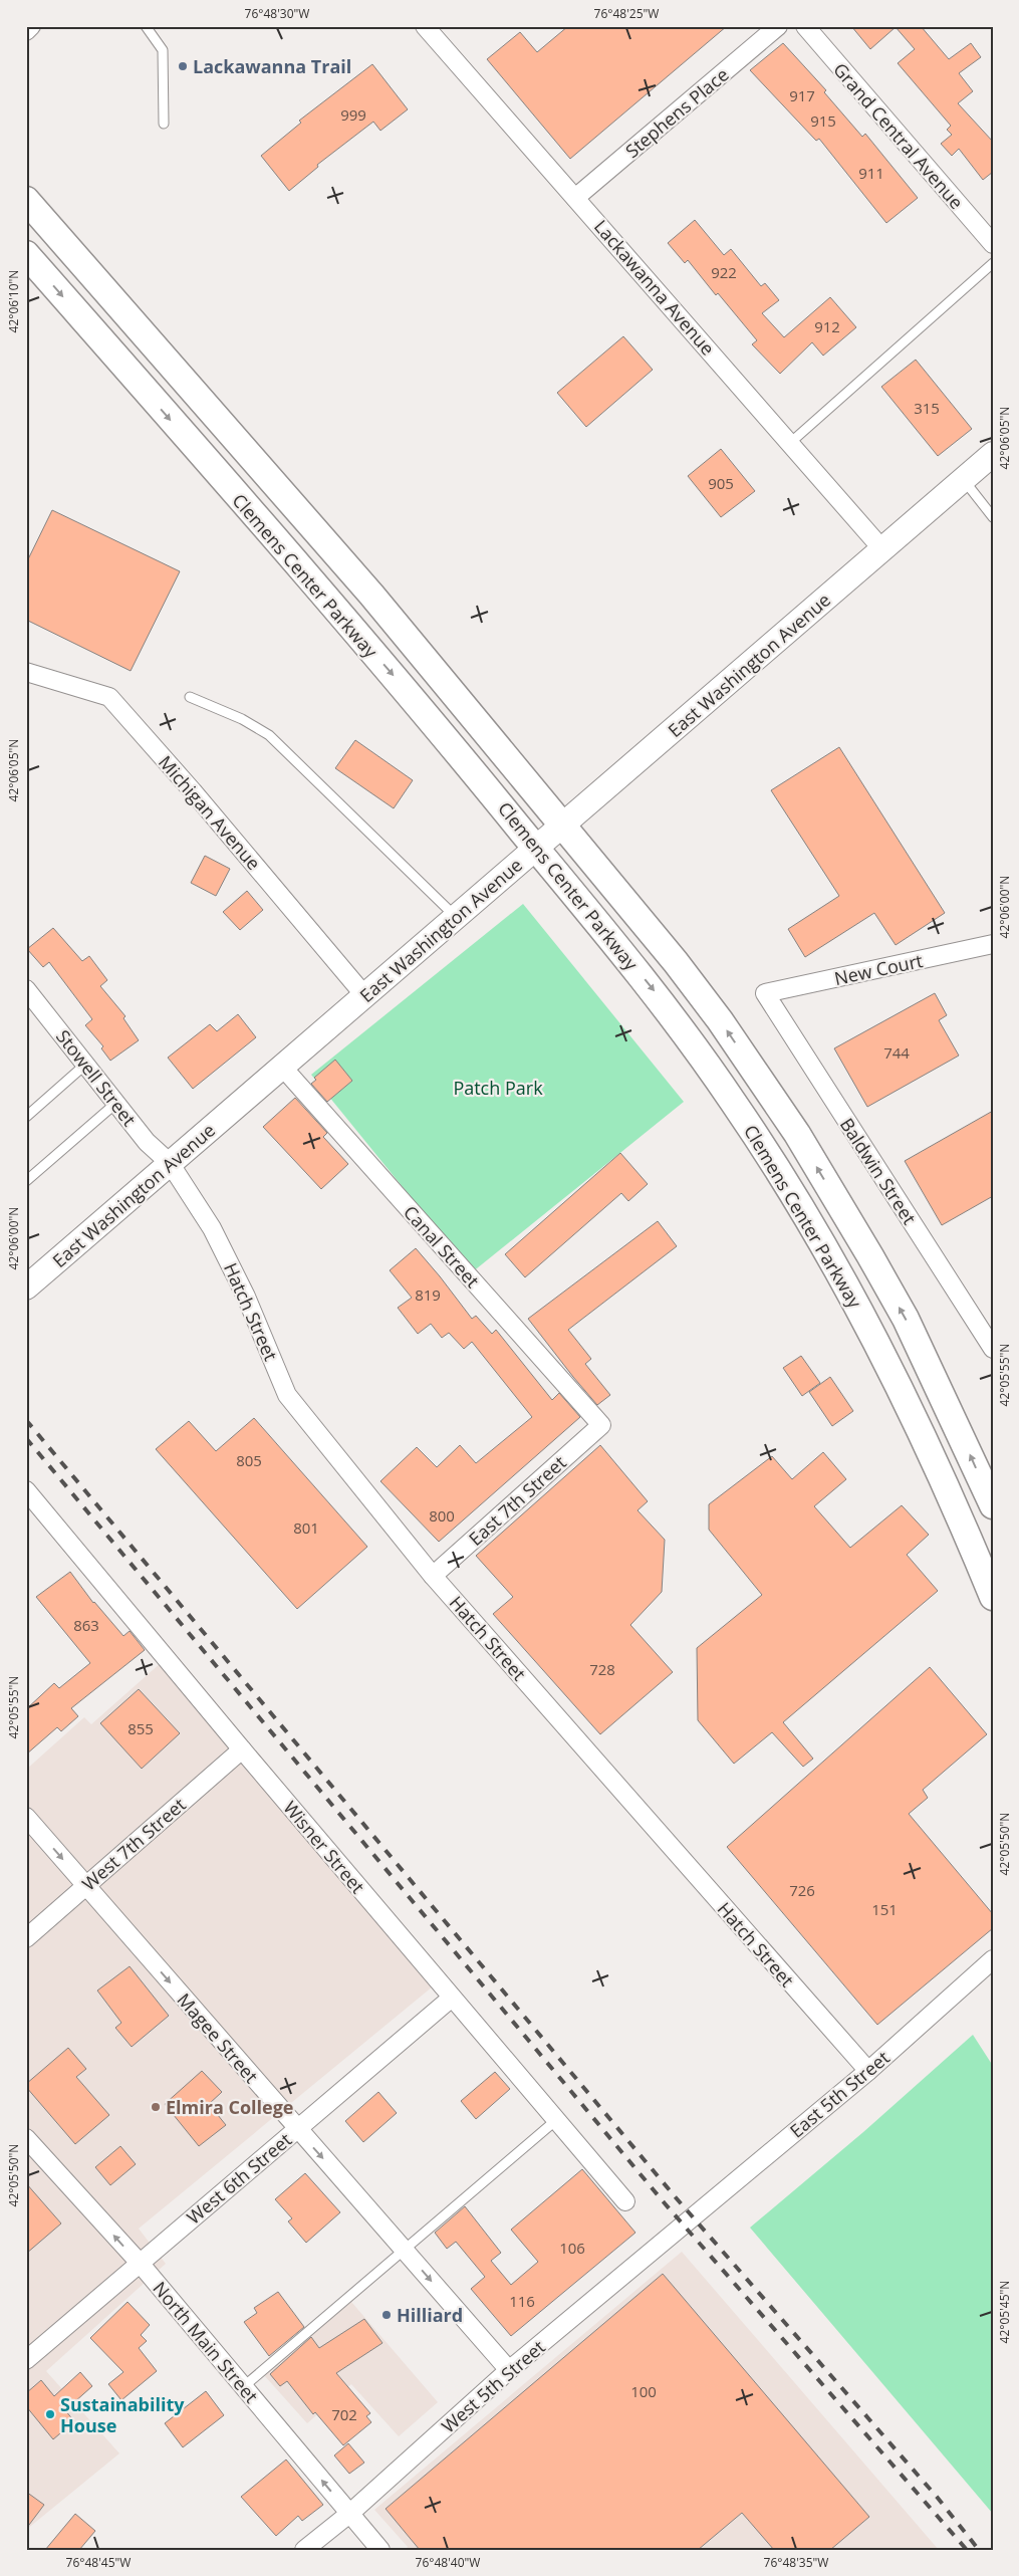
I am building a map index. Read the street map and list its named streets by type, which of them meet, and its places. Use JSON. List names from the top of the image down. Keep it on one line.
{"streets":{"main road":["Clemens Center Parkway"],"street":["Stephens Place","Grand Central Avenue","Lackawanna Avenue","East Washington Avenue","Michigan Avenue","New Court","Stowell Street","Baldwin Street","Canal Street","Hatch Street","East 7th Street","West 7th Street","Wisner Street","Magee Street","East 5th Street","West 6th Street","North Main Street","West 5th Street"]},"crossings":[["Stephens Place","Lackawanna Avenue"],["Lackawanna Avenue","East Washington Avenue"],["Clemens Center Parkway","East Washington Avenue"],["East Washington Avenue","Michigan Avenue"],["East Washington Avenue","Stowell Street"],["East Washington Avenue","Canal Street"],["East Washington Avenue","Hatch Street"],["New Court","Baldwin Street"],["Stowell Street","Hatch Street"],["Canal Street","East 7th Street"],["Hatch Street","East 7th Street"],["Hatch Street","East 5th Street"],["West 7th Street","Wisner Street"],["West 7th Street","Magee Street"],["Wisner Street","West 6th Street"],["Magee Street","West 6th Street"],["Magee Street","West 5th Street"],["East 5th Street","West 5th Street"],["West 6th Street","North Main Street"],["North Main Street","West 5th Street"]],"one_way":["Magee Street","North Main Street"],"parks":["Patch Park"],"places":["Lackawanna Trail","Elmira College","Hilliard","Sustainability House"],"house_numbers":["917","999","915","911","922","912","315","905","744","819","805","800","801","863","728","855","726","151","106","116","100","702"],"coordinates":["76°48'30\"W","76°48'25\"W","42°06'10\"N","42°06'05\"N","42°06'00\"N","42°05'55\"N","42°05'50\"N","42°05'45\"N","76°48'45\"W","76°48'40\"W","76°48'35\"W"]}
